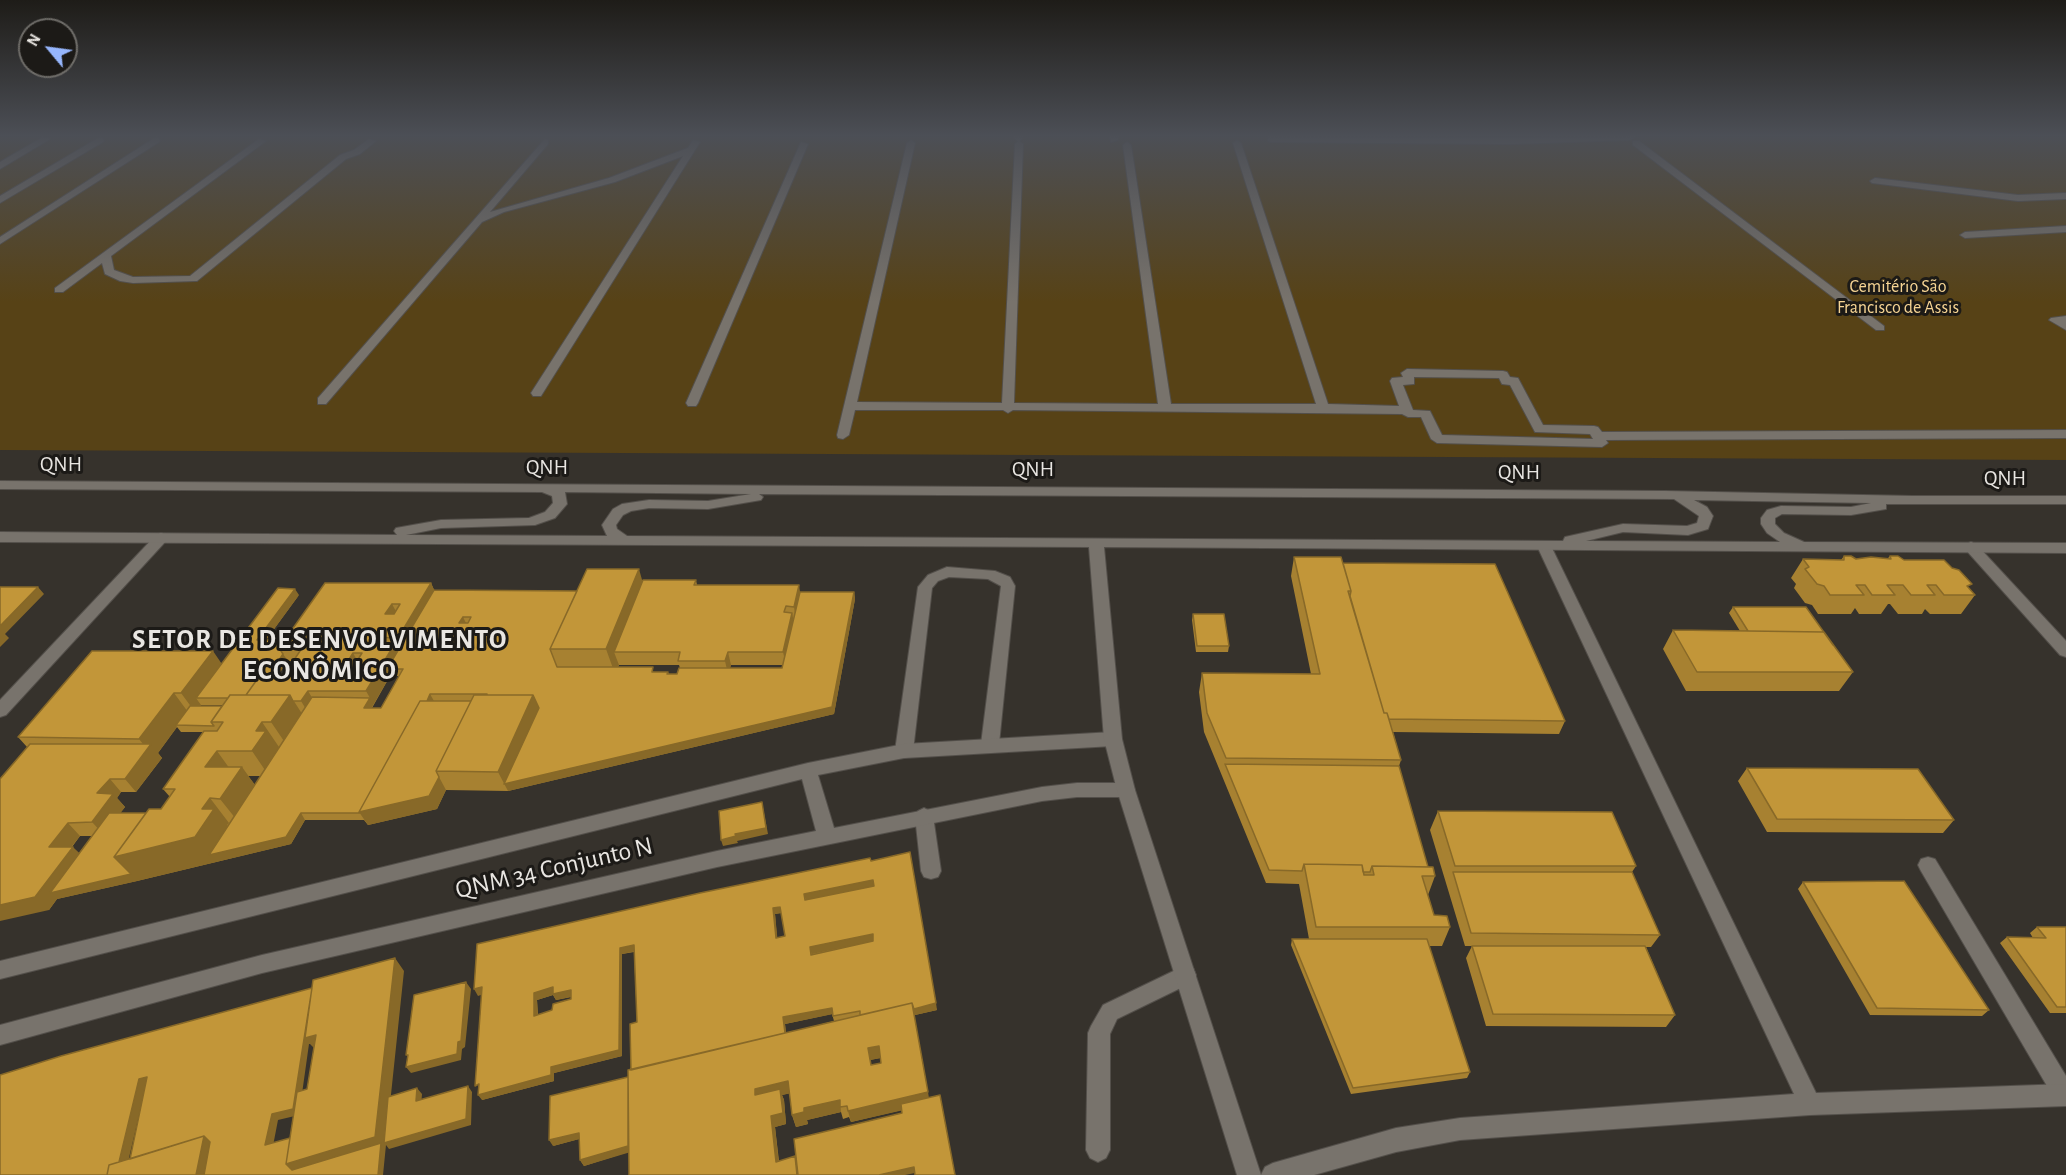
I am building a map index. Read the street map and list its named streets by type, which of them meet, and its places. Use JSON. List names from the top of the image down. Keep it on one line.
{"streets":{"street":["QNH","QNM 34 Conjunto N"]},"districts":["SETOR DE DESENVOLVIMENTO ECONÔMICO"],"parks":["Cemitério São Francisco de Assis"],"north":"top left"}
